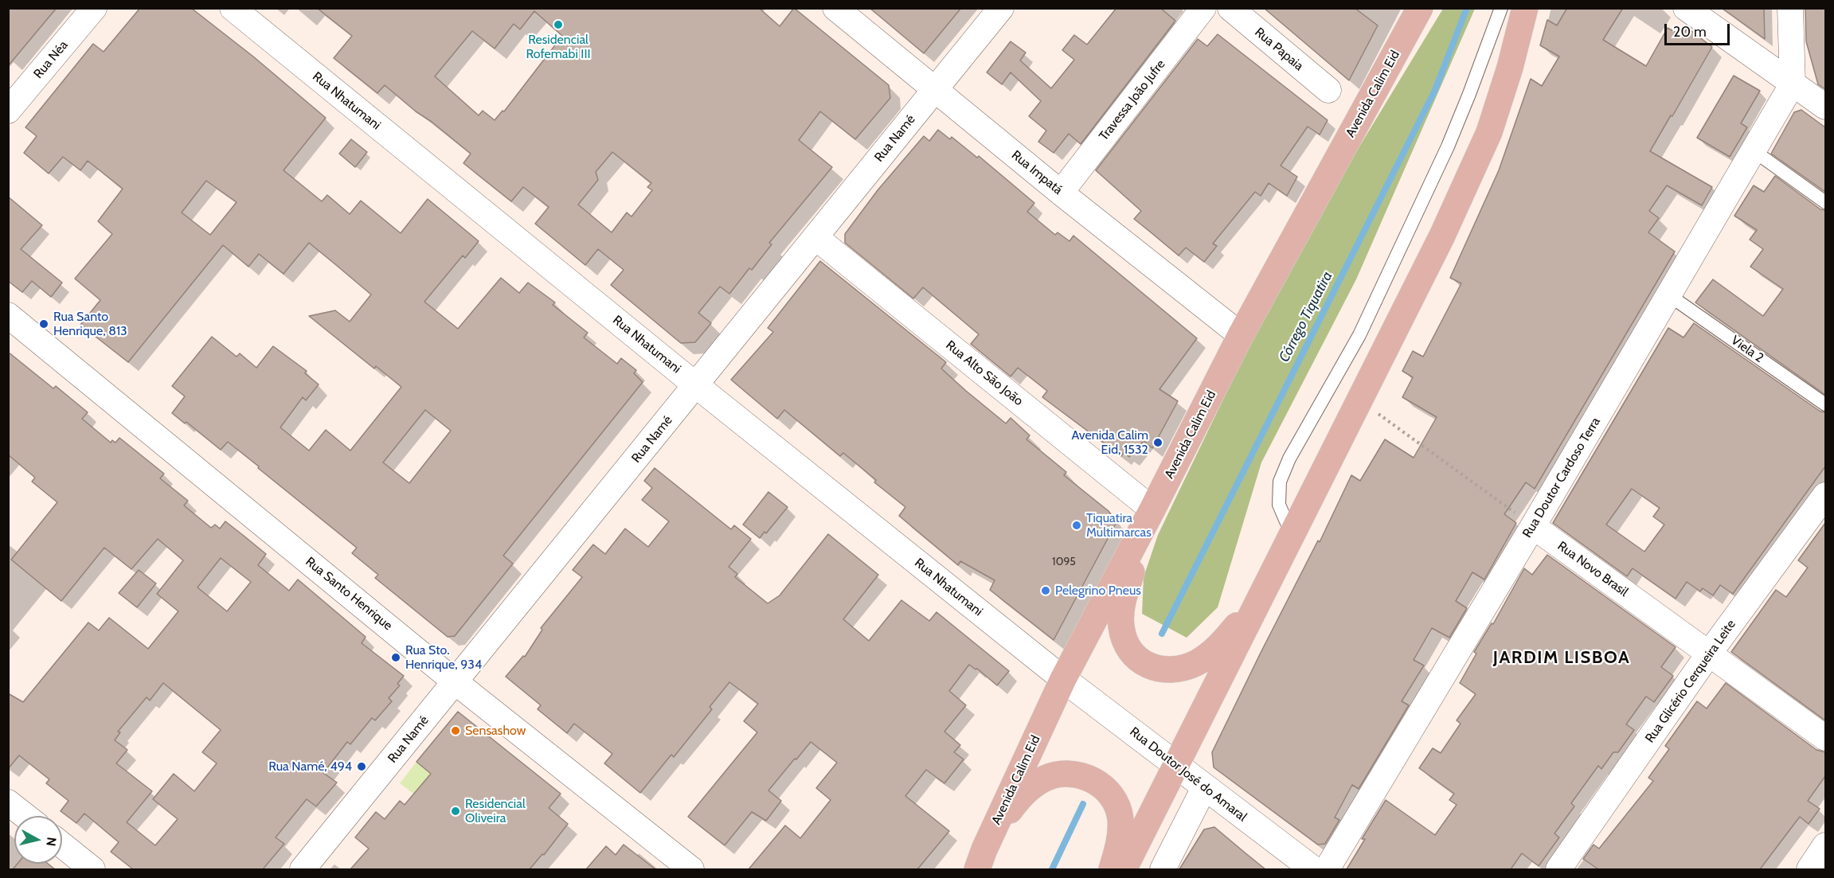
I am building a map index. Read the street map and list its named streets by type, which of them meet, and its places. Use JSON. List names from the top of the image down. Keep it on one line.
{"streets":{"main road":["Avenida Calim Eid"],"street":["Rua Papaia","Rua Néa","Travessa João Jufre","Rua Nhatumani","Rua Namé","Rua Impatá","Rua Alto São João","Rua Doutor Cardoso Terra","Rua Novo Brasil","Rua Santo Henrique","Rua Glicério Cerqueira Leite","Rua Doutor José do Amaral"],"lane":["Viela 2"]},"crossings":[["Avenida Calim Eid","Rua Nhatumani"],["Avenida Calim Eid","Rua Impatá"],["Avenida Calim Eid","Rua Alto São João"],["Avenida Calim Eid","Rua Doutor José do Amaral"],["Travessa João Jufre","Rua Impatá"],["Rua Nhatumani","Rua Namé"],["Rua Nhatumani","Rua Doutor José do Amaral"],["Rua Namé","Rua Impatá"],["Rua Namé","Rua Alto São João"],["Rua Namé","Rua Santo Henrique"],["Viela 2","Rua Doutor Cardoso Terra"],["Rua Doutor Cardoso Terra","Rua Novo Brasil"],["Rua Novo Brasil","Rua Glicério Cerqueira Leite"]],"districts":["JARDIM LISBOA"],"water":["Córrego Tiquatira"],"places":["Residencial Rofemabi III","Rua Santo Henrique, 813","Avenida Calim Eid, 1532","Tiquatira Multimarcas","Pelegrino Pneus","Rua Sto. Henrique, 934","Sensashow","Rua Namé, 494","Residencial Oliveira"],"house_numbers":["1095"],"scale_bar":"20 m","north":"right"}
